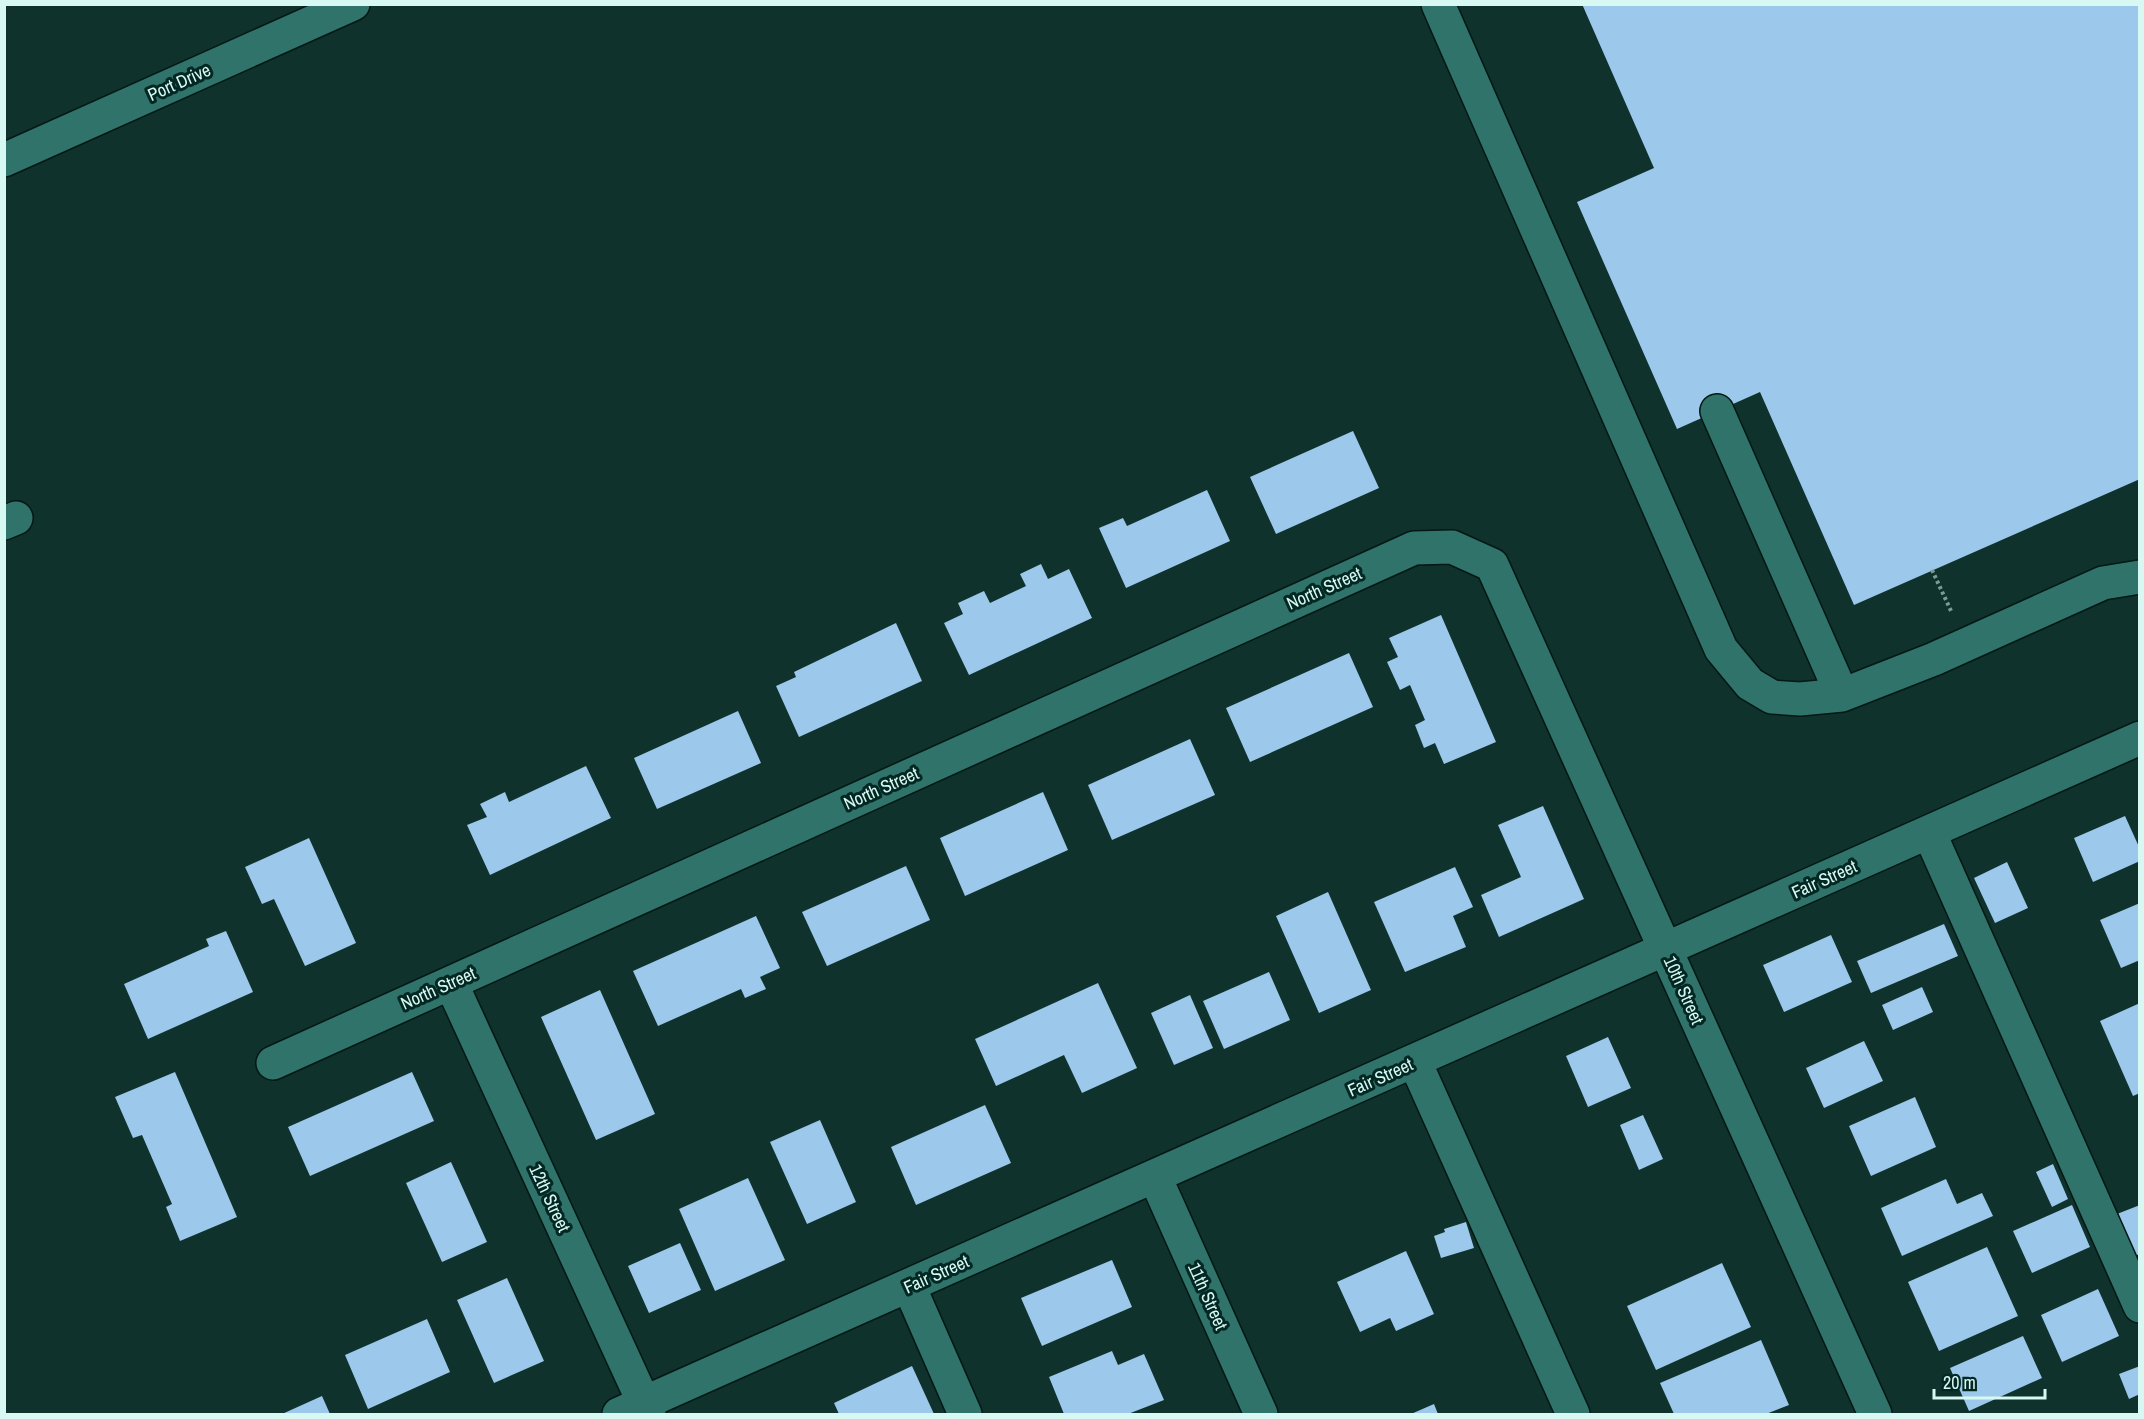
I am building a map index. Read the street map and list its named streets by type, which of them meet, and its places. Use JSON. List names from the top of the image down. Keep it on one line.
{"streets":{"street":["Port Drive","North Street","Fair Street","10th Street","12th Street","11th Street"]},"crossings":[["North Street","10th Street"],["North Street","12th Street"],["Fair Street","10th Street"],["Fair Street","12th Street"],["Fair Street","11th Street"]],"scale_bar":"20 m"}
